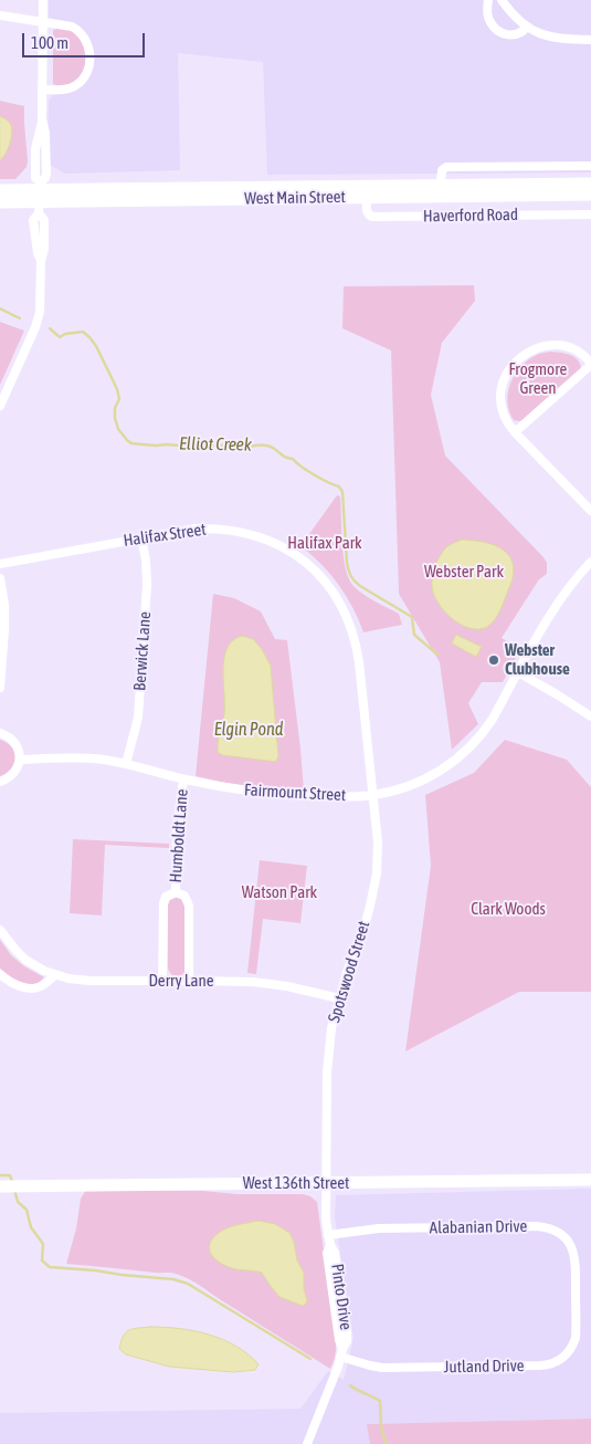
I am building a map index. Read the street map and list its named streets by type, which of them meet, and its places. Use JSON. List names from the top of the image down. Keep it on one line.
{"streets":{"street":["West Main Street","Haverford Road","Halifax Street","Berwick Lane","Fairmount Street","Humboldt Lane","Spotswood Street","Derry Lane","West 136th Street","Alabanian Drive","Pinto Drive","Jutland Drive"]},"crossings":[["West Main Street","Haverford Road"],["Halifax Street","Berwick Lane"],["Halifax Street","Fairmount Street"],["Halifax Street","Spotswood Street"],["Berwick Lane","Fairmount Street"],["Fairmount Street","Humboldt Lane"],["Fairmount Street","Spotswood Street"],["Humboldt Lane","Derry Lane"],["Spotswood Street","Derry Lane"],["Spotswood Street","West 136th Street"],["Spotswood Street","Pinto Drive"],["West 136th Street","Pinto Drive"],["Alabanian Drive","Pinto Drive"],["Alabanian Drive","Jutland Drive"],["Pinto Drive","Jutland Drive"]],"water":["Elliot Creek","Elgin Pond"],"parks":["Frogmore Green","Halifax Park","Webster Park","Watson Park","Clark Woods"],"places":["Webster Clubhouse"],"scale_bar":"100 m"}
